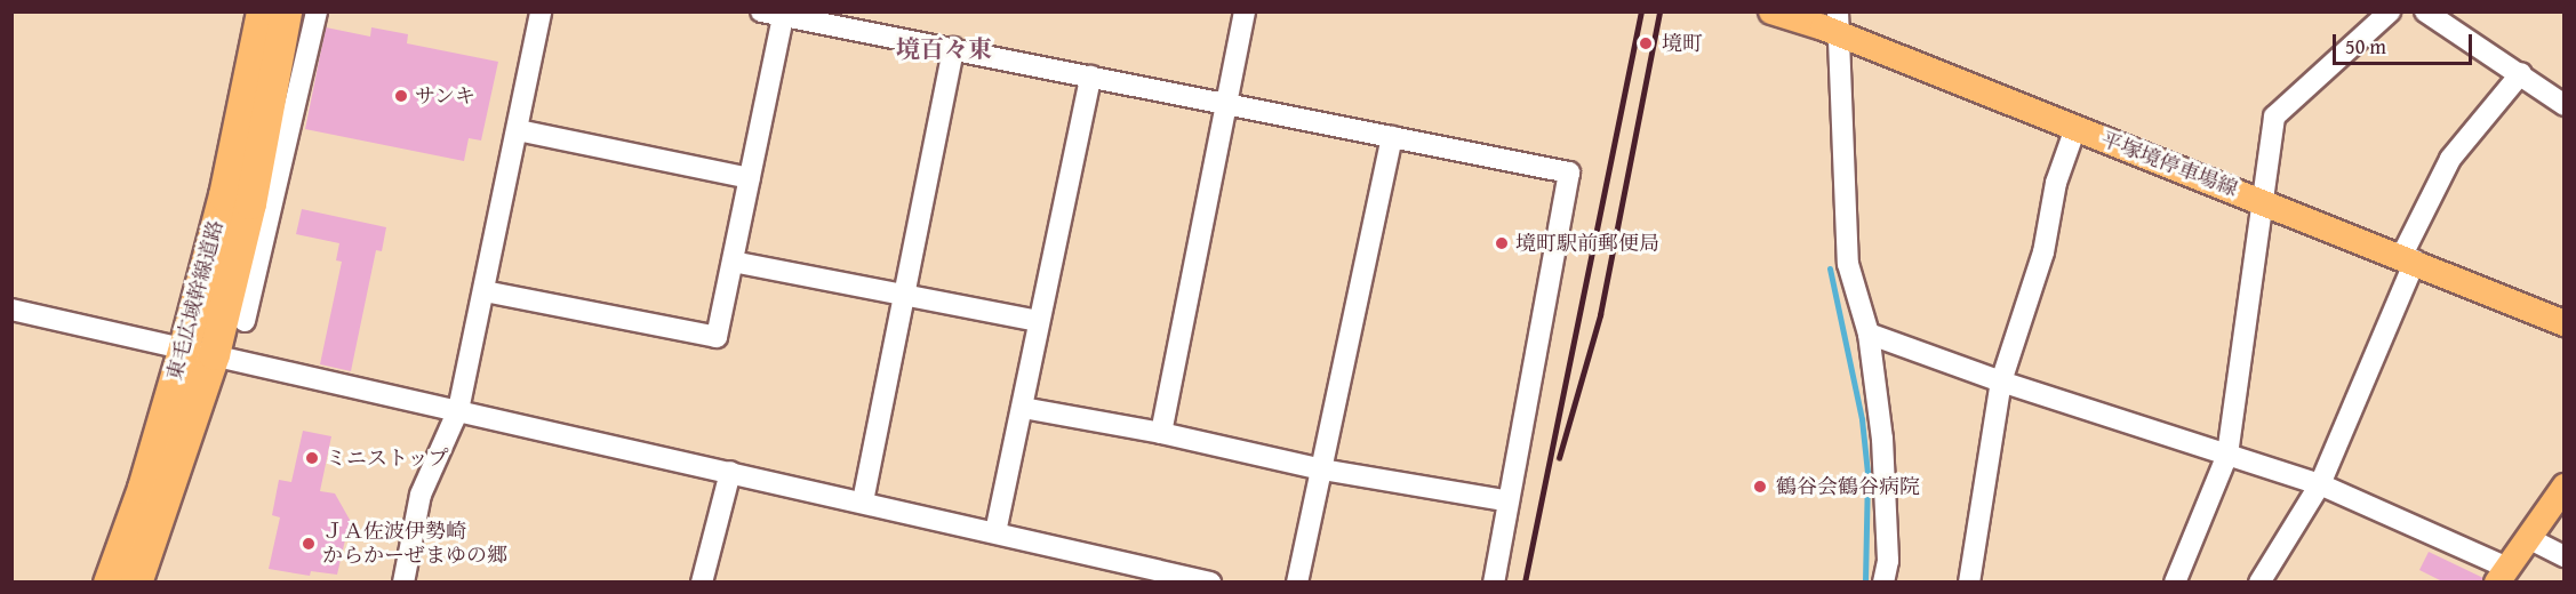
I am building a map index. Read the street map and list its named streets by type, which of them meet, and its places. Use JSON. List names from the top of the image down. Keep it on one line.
{"streets":{"highway":["東毛広域幹線道路"],"main road":["平塚境停車場線"]},"districts":["境百々東"],"places":["境町","サンキ","境町駅前郵便局","ミニストップ","鶴谷会鶴谷病院","ＪＡ佐波伊勢崎 からかーぜまゆの郷"],"scale_bar":"50 m"}
